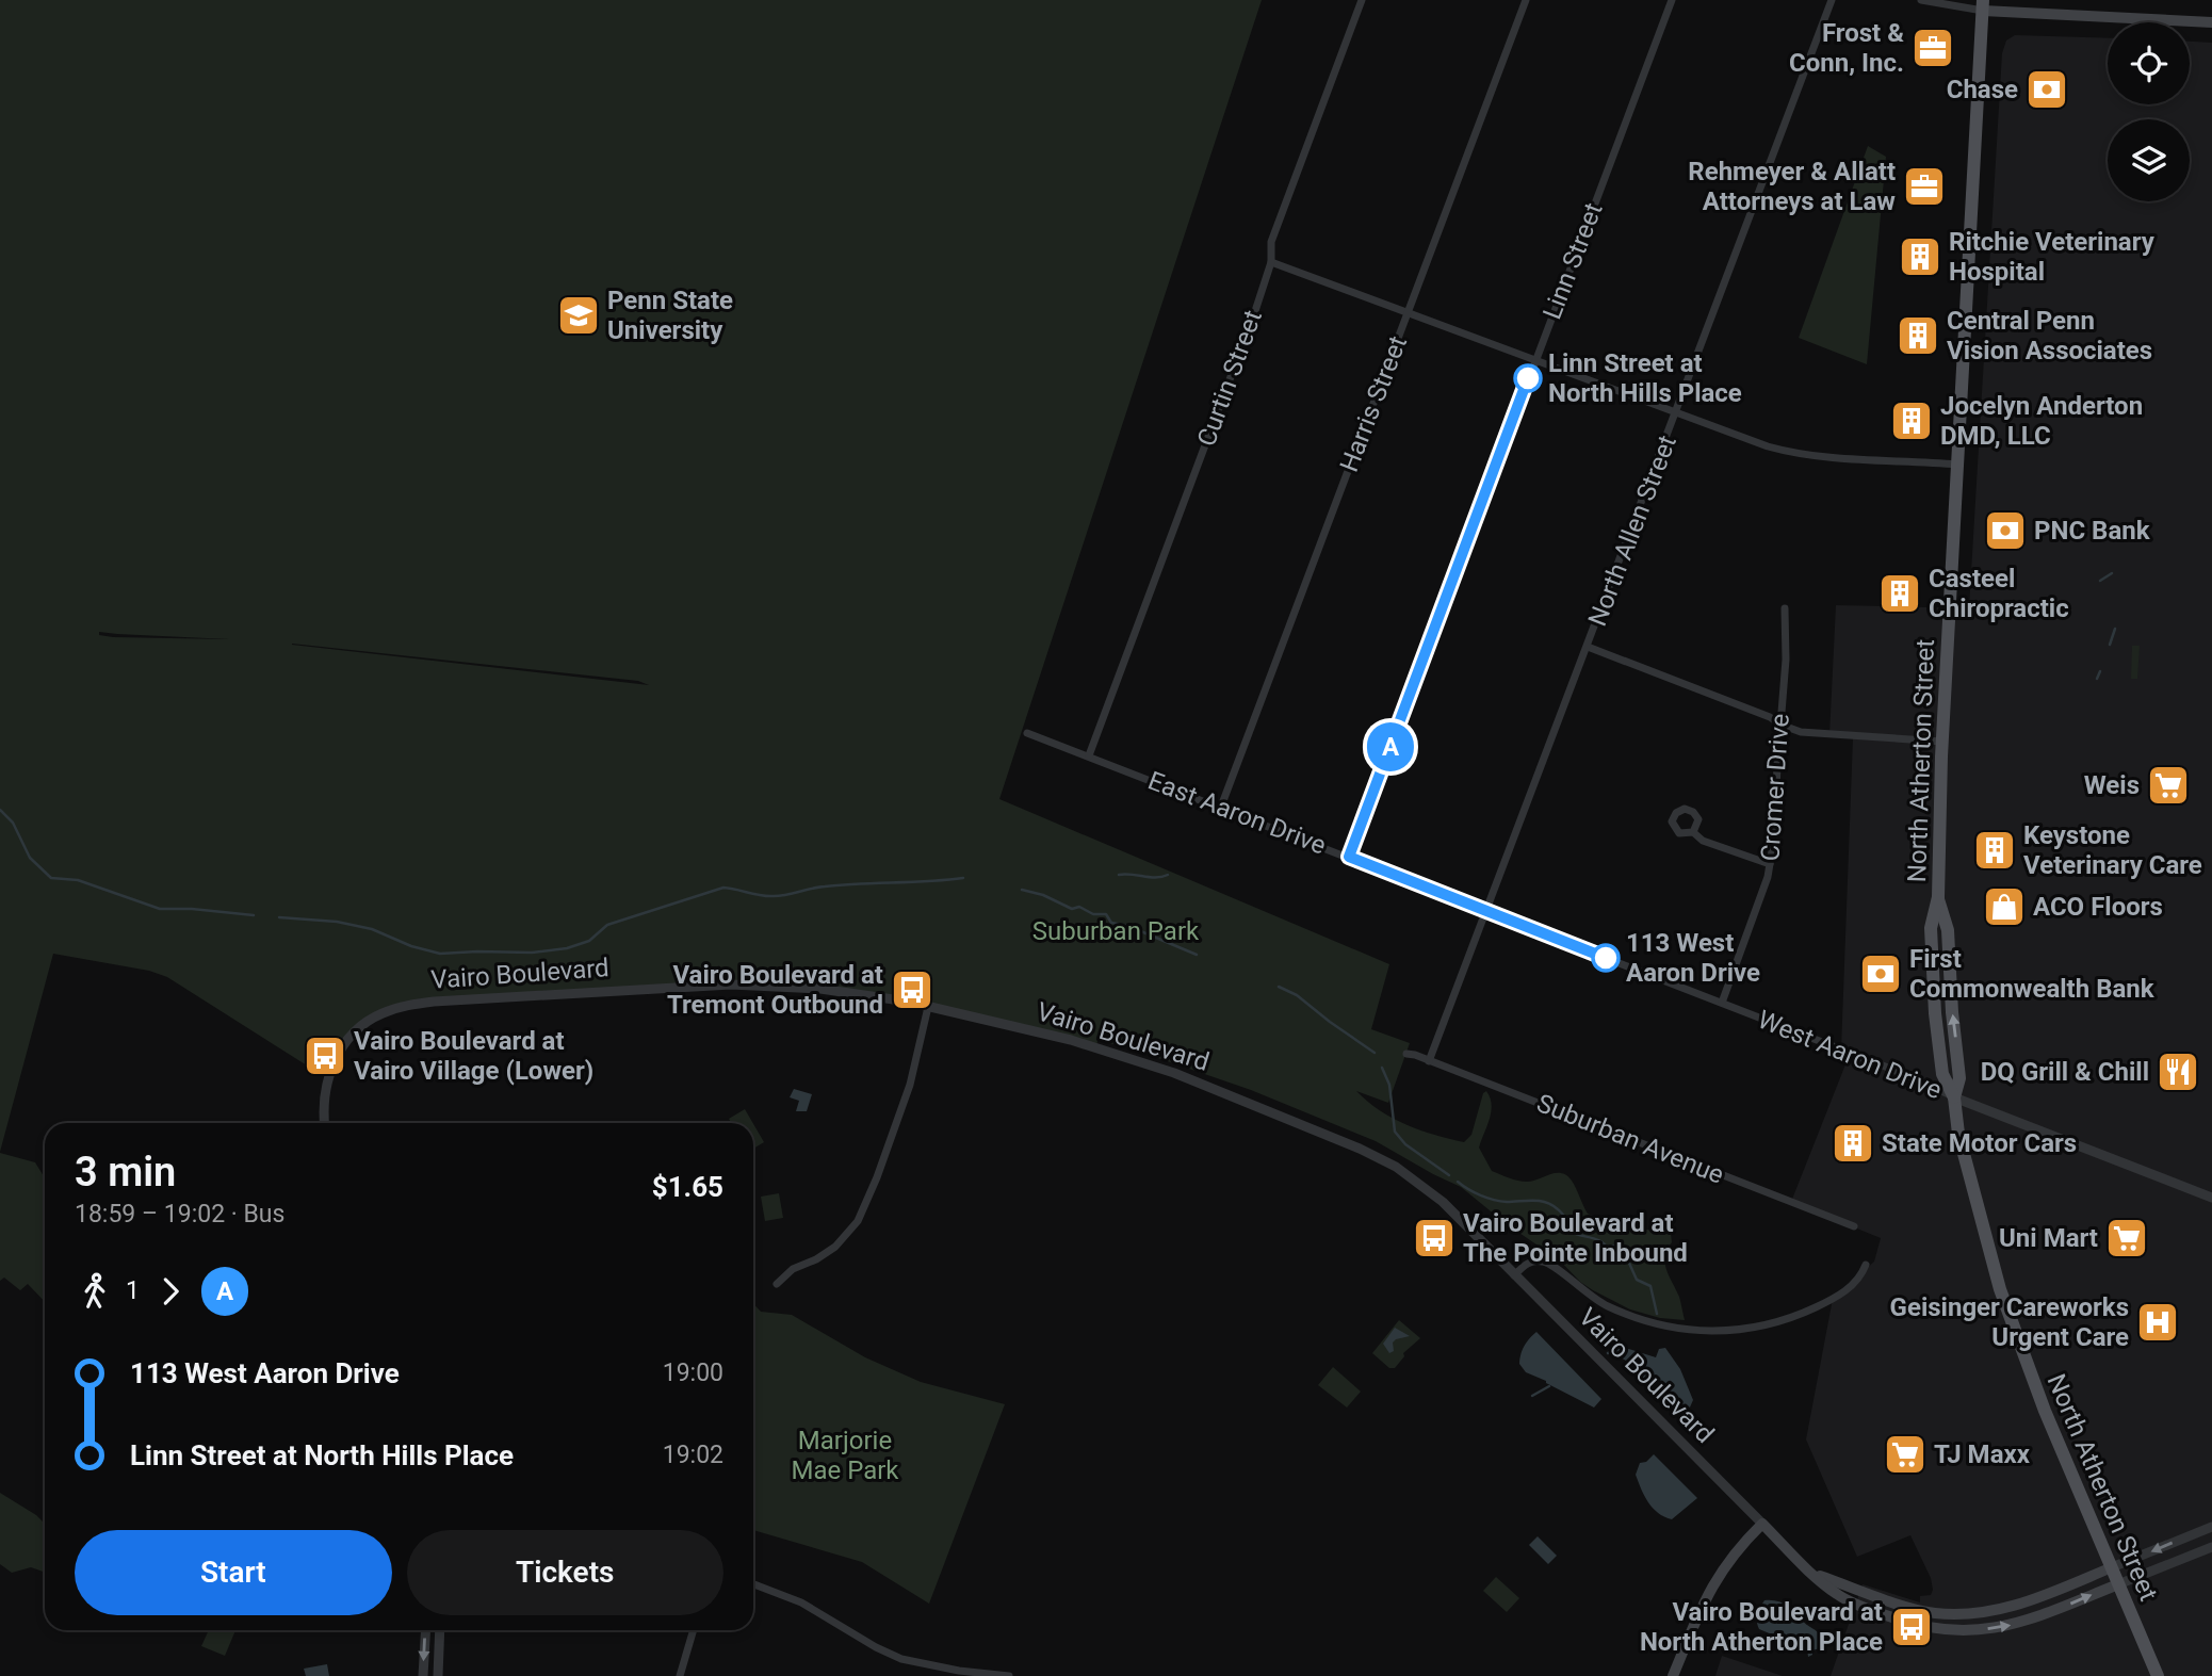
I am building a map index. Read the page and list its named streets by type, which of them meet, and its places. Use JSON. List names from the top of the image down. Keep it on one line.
{"streets":{"main road":["North Atherton Street","Vairo Boulevard"],"street":["Linn Street","Curtin Street","Harris Street","North Allen Street","Cromer Drive","East Aaron Drive","West Aaron Drive","Suburban Avenue"]},"crossings":[["Linn Street","East Aaron Drive"],["Curtin Street","East Aaron Drive"],["Harris Street","East Aaron Drive"],["North Allen Street","East Aaron Drive"],["North Allen Street","West Aaron Drive"],["North Allen Street","Suburban Avenue"],["North Atherton Street","Vairo Boulevard"],["North Atherton Street","West Aaron Drive"],["Cromer Drive","West Aaron Drive"],["East Aaron Drive","West Aaron Drive"]],"parks":["Suburban Park","Marjorie Mae Park"],"places":{"office":["Frost & Conn, Inc.","Rehmeyer & Allatt Attorneys at Law"],"bank":["Chase","PNC Bank","First Commonwealth Bank"],"building":["Ritchie Veterinary Hospital","Central Penn Vision Associates","Jocelyn Anderton DMD, LLC","Casteel Chiropractic","Keystone Veterinary Care","State Motor Cars"],"school or university":["Penn State University"],"other":["Linn Street at North Hills Place","113 West Aaron Drive"],"supermarket":["Weis","Uni Mart","TJ Maxx"],"shop":["ACO Floors"],"bus stop":["Vairo Boulevard at Tremont Outbound","Vairo Boulevard at Vairo Village (Lower)","Vairo Boulevard at The Pointe Inbound","Vairo Boulevard at North Atherton Place"],"restaurant":["DQ Grill & Chill"],"hospital":["Geisinger Careworks Urgent Care"]},"lines":["bus line A"],"page":{"on_map":"A","heading":["3 min","18:59 – 19:02 · Bus","$1.65"],"legs":["1","A"],"list":[{"name":"113 West Aaron Drive","value":"19:00"},{"name":"Linn Street at North Hills Place","value":"19:02"}],"buttons":["Start","Tickets"]}}
